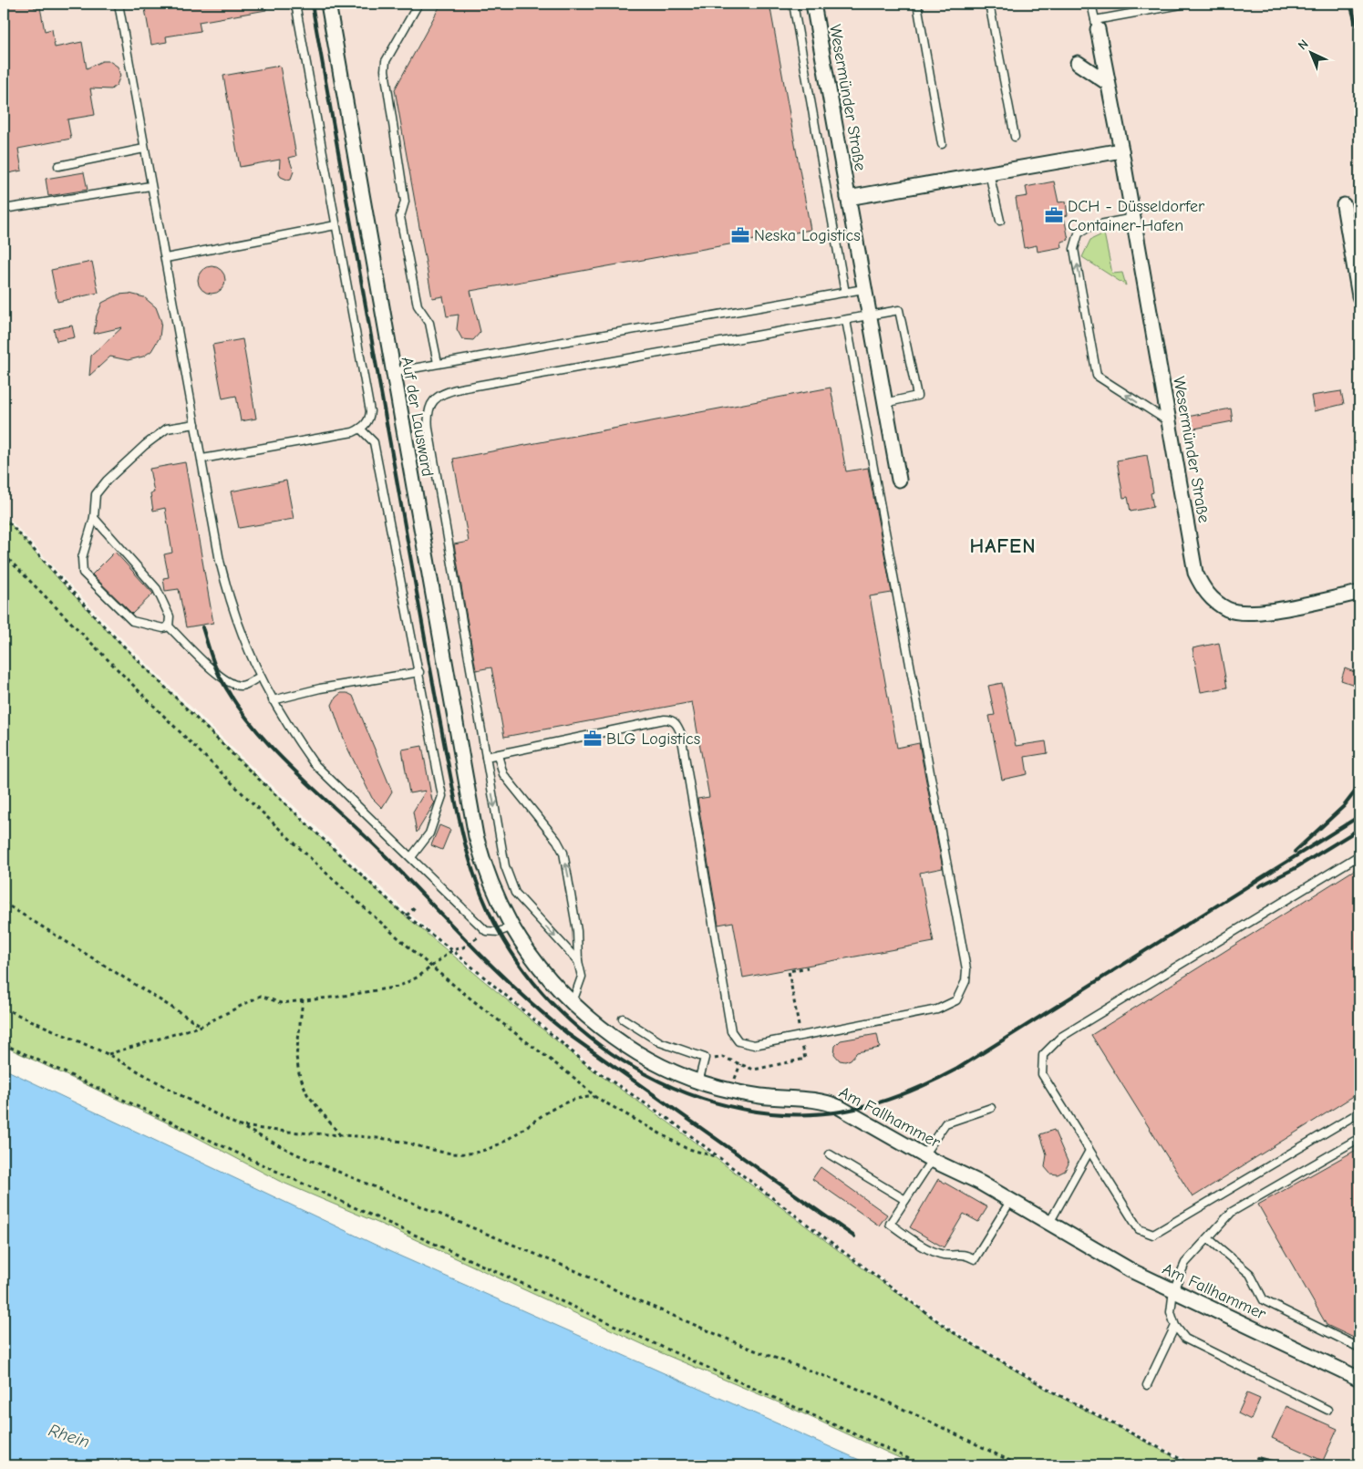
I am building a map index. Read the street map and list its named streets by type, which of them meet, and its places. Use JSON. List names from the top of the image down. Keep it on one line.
{"streets":{"street":["Wesermünder Straße","Auf der Lausward","Am Fallhammer"]},"crossings":[["Auf der Lausward","Am Fallhammer"]],"districts":["HAFEN"],"water":["Rhein"],"places":{"office":["DCH - Düsseldorfer Container-Hafen","Neska Logistics","BLG Logistics"]},"north":"top left"}
